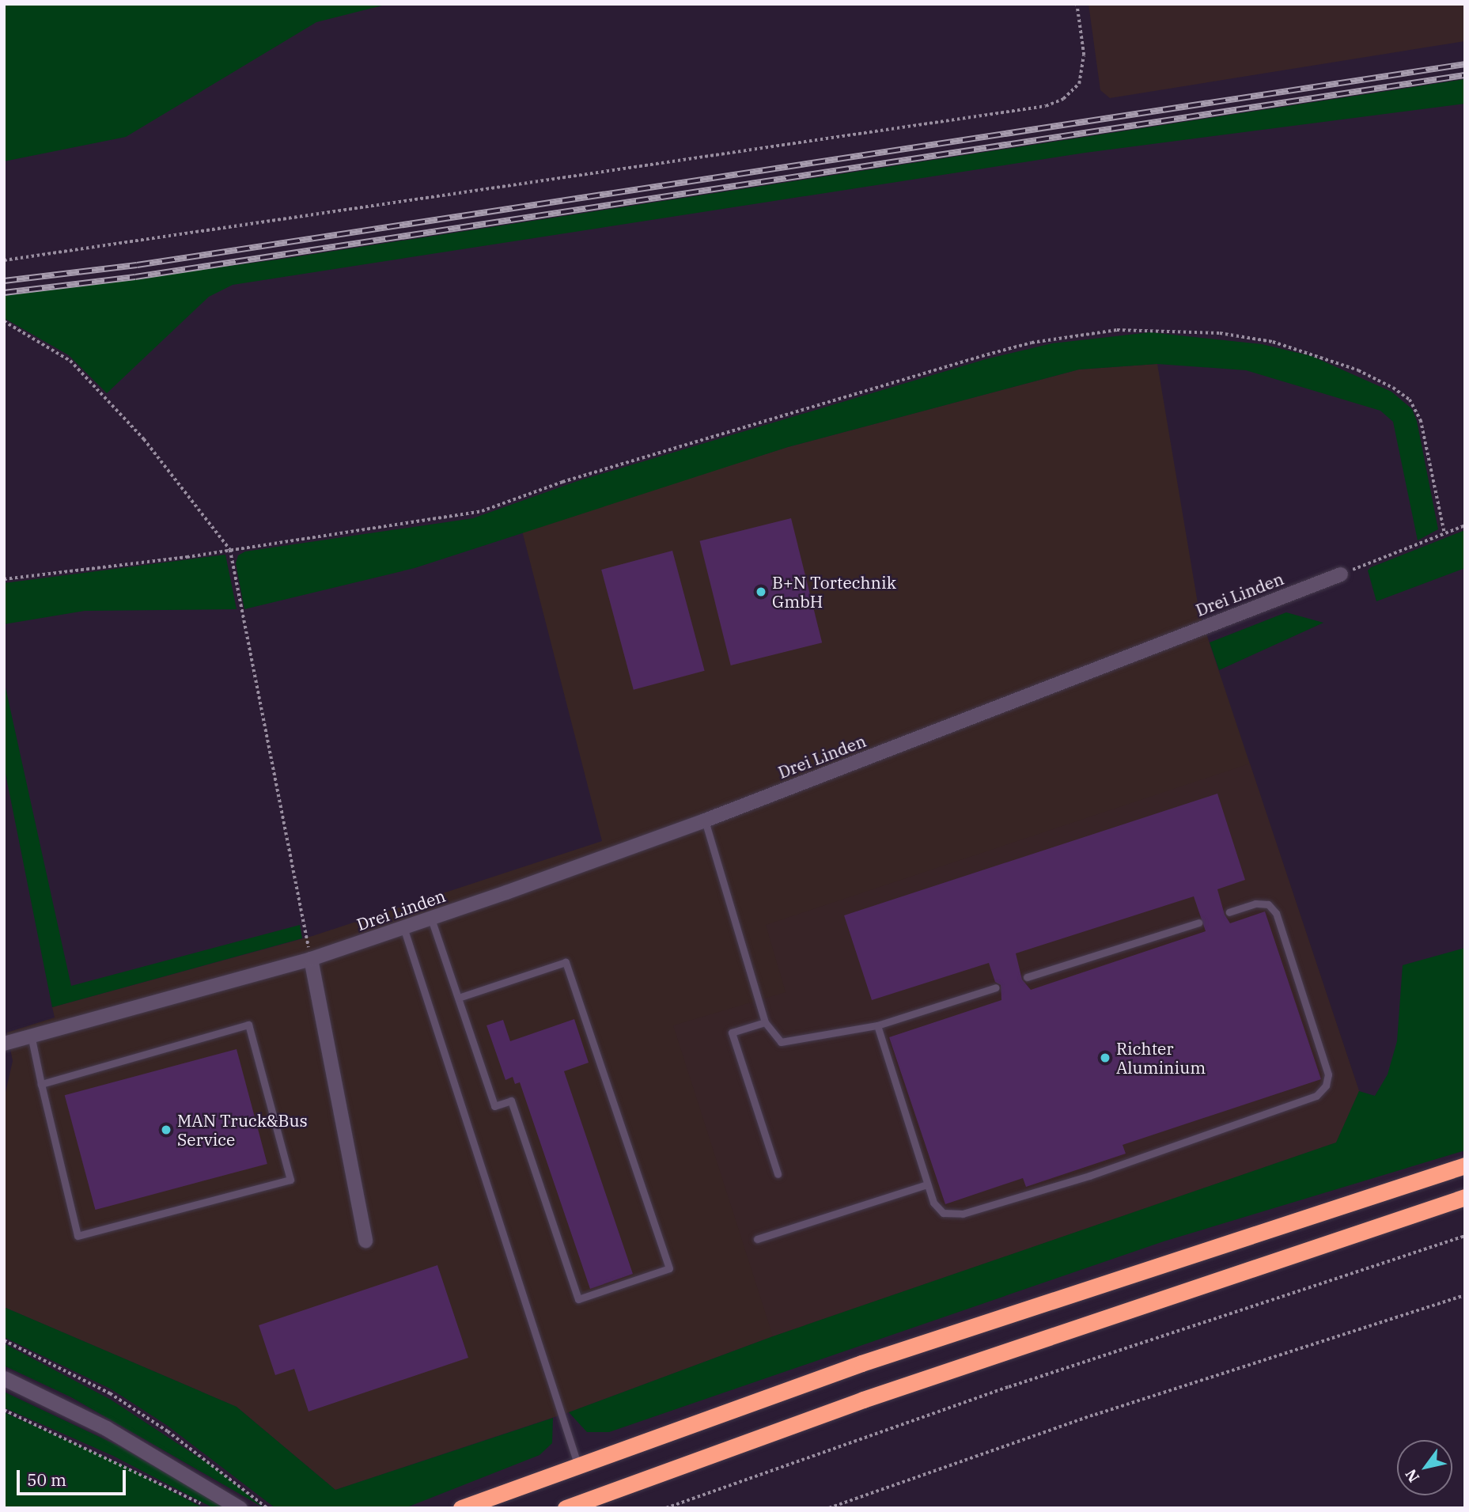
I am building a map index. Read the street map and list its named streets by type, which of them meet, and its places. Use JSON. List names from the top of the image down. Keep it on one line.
{"streets":{"street":["Drei Linden"]},"places":["B+N Tortechnik GmbH","Richter Aluminium","MAN Truck&Bus Service"],"scale_bar":"50 m","north":"bottom left"}
